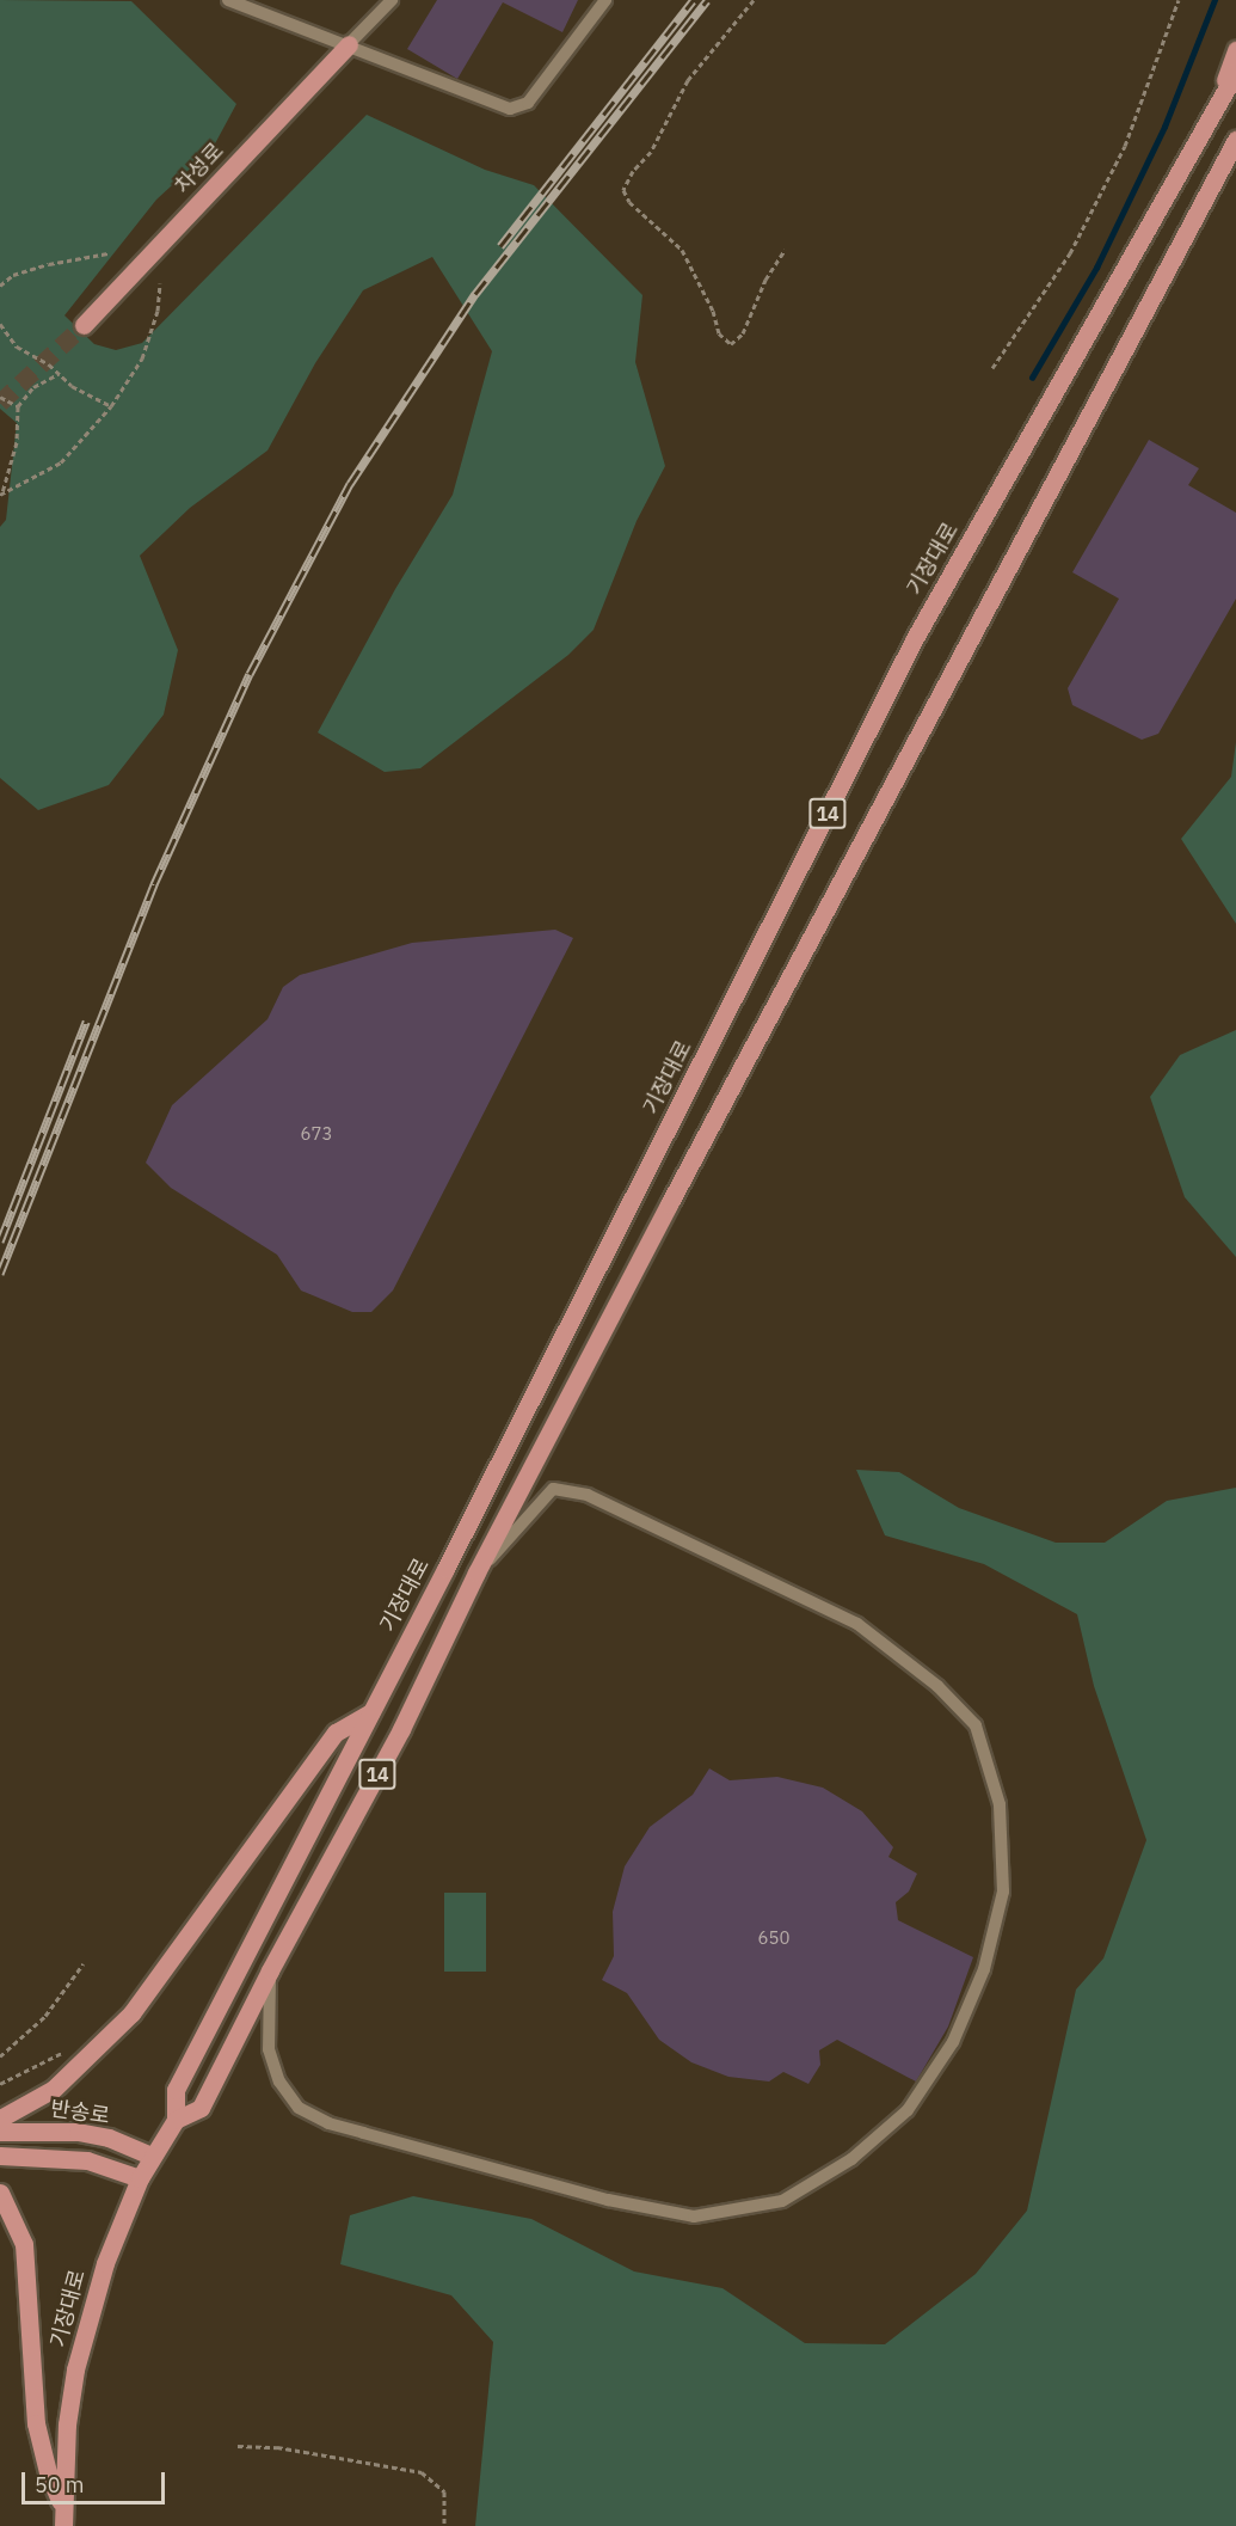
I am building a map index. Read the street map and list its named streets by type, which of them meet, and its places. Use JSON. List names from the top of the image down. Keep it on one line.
{"streets":{"main road":["차성로","기장대로","14","반송로"]},"crossings":[["기장대로","반송로"]],"house_numbers":["673","650"],"scale_bar":"50 m"}
